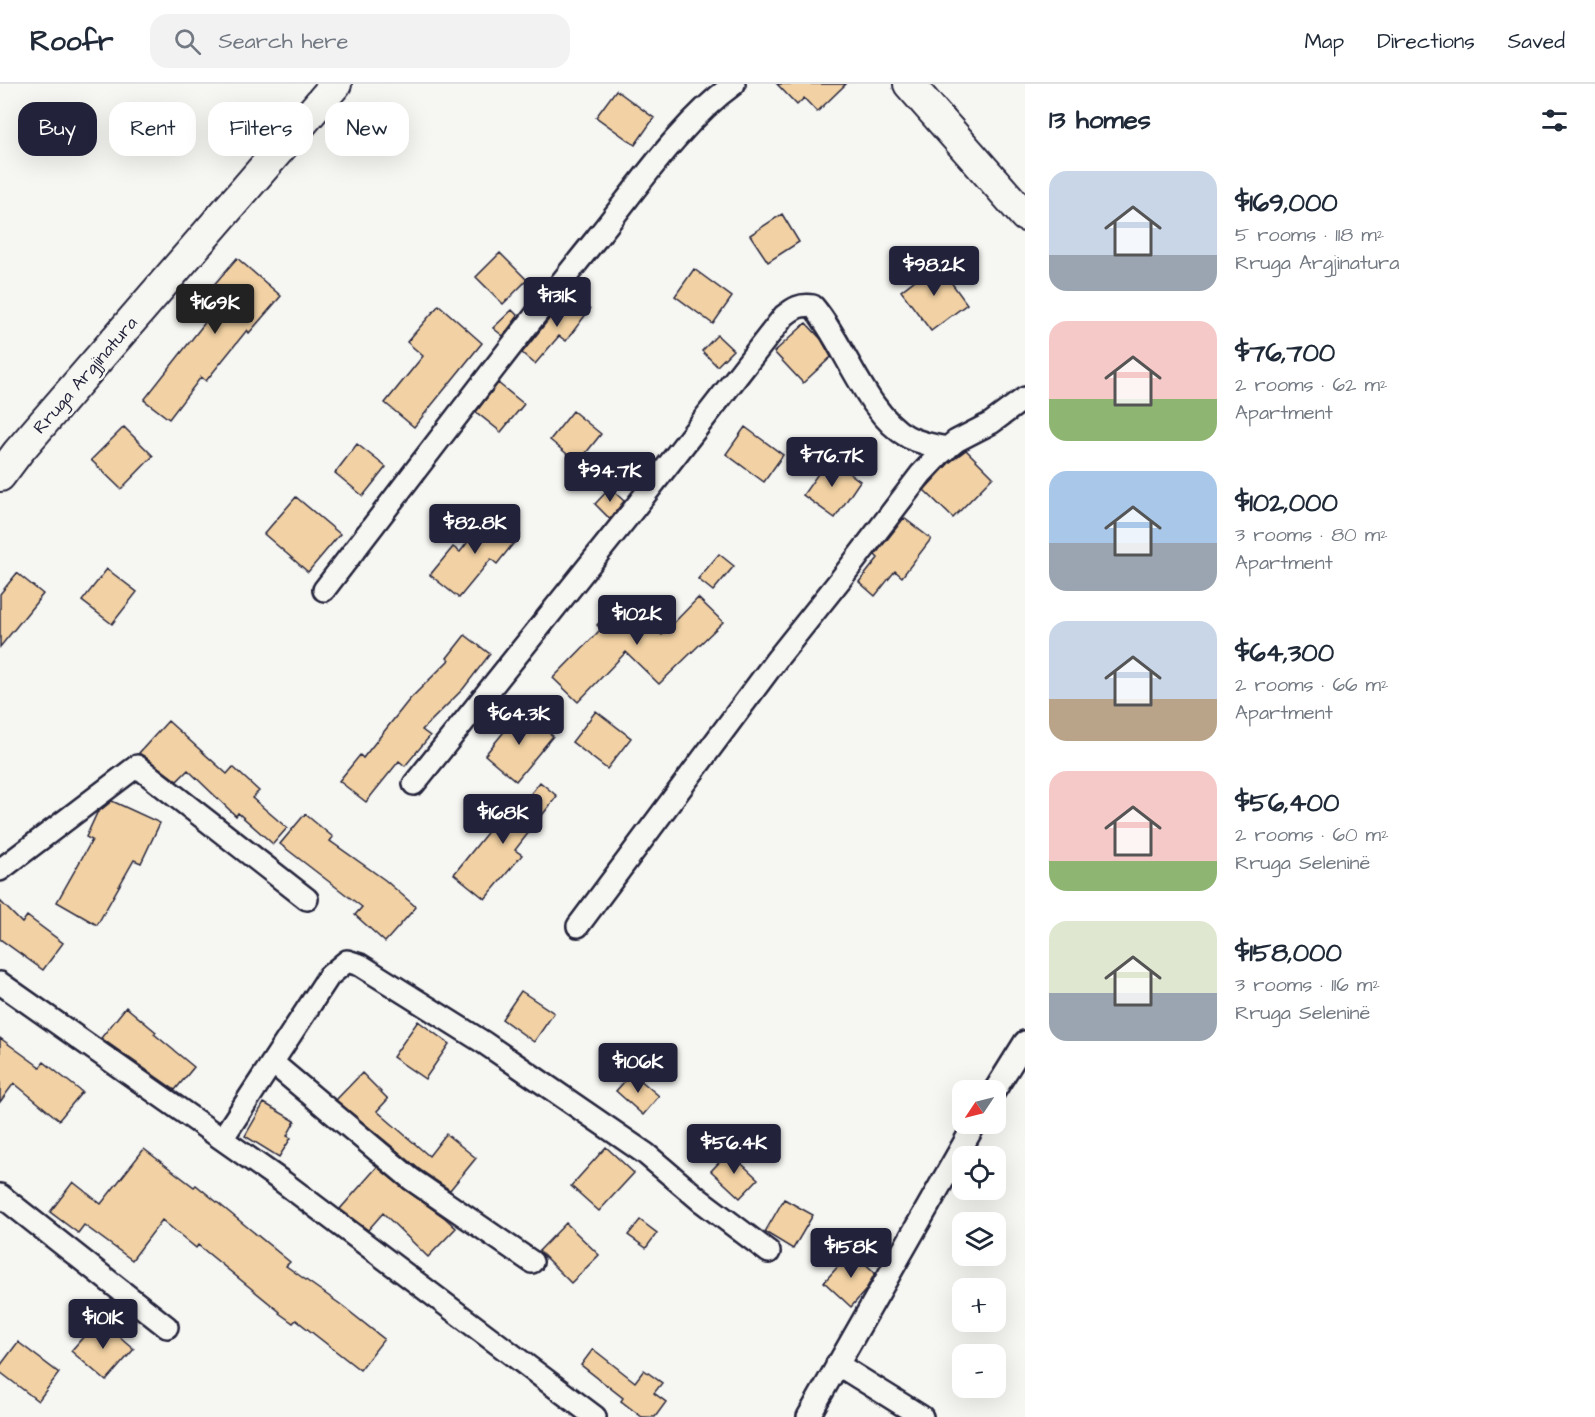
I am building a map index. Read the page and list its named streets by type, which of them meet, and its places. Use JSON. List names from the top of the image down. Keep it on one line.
{"streets":{"street":["Rruga Argjinatura"]},"north":"bottom left","page":{"header":"Roofr","search":"Search here","nav":["Map","Directions","Saved"],"heading":"13 homes","chip":["Buy","Rent","Filters","New"],"list":[{"name":"$169,000","note":"5 rooms · 118 m² · Rruga Argjinatura"},{"name":"$76,700","note":"2 rooms · 62 m² · Apartment"},{"name":"$102,000","note":"3 rooms · 80 m² · Apartment"},{"name":"$64,300","note":"2 rooms · 66 m² · Apartment"},{"name":"$56,400","note":"2 rooms · 60 m² · Rruga Seleninë"},{"name":"$158,000","note":"3 rooms · 116 m² · Rruga Seleninë"}],"price":["$98.2K","$131K","$169K","$76.7K","$94.7K","$82.8K","$102K","$64.3K","$168K","$106K","$56.4K","$158K","$101K"],"map_buttons":["+","−"]}}
